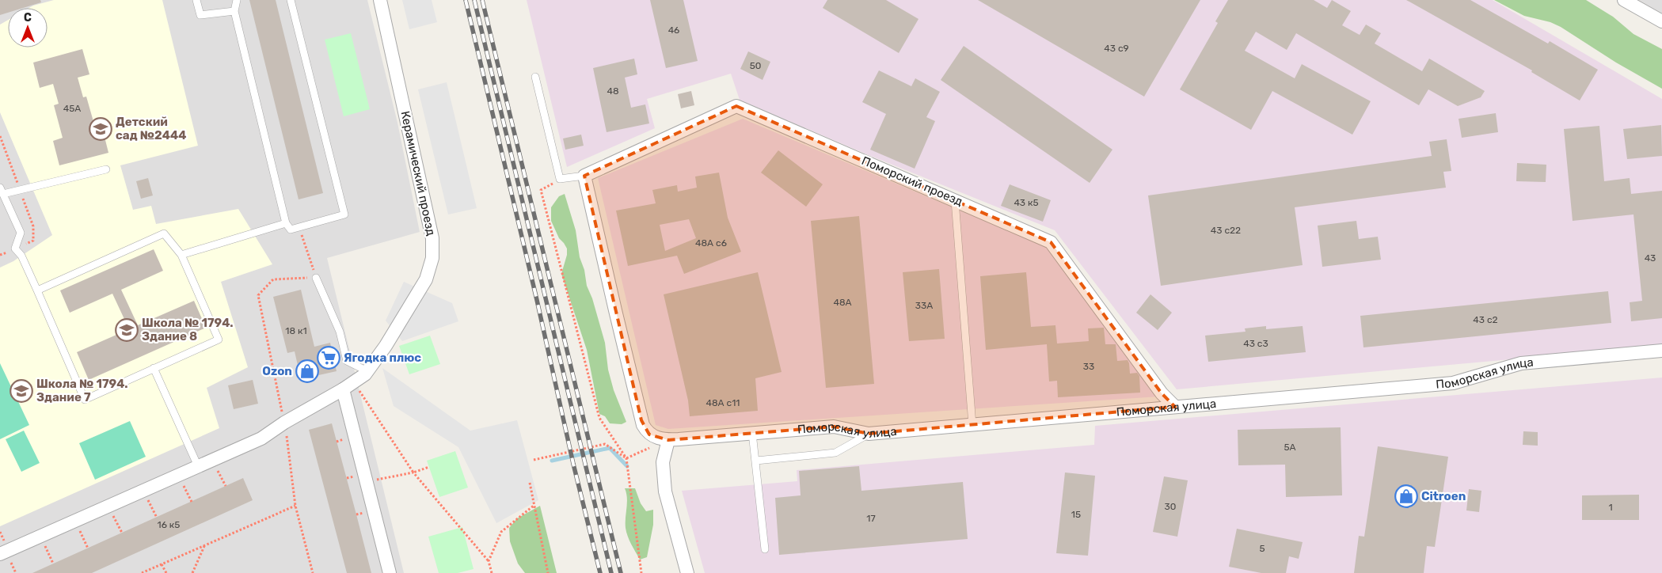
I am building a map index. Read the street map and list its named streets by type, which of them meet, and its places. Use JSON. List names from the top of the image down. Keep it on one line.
{"streets":{"street":["Керамический проезд","Поморский проезд","Поморская улица"]},"crossings":[["Поморский проезд","Поморская улица"]],"places":{"school or university":["Детский сад №2444","Школа № 1794. Здание 8","Школа № 1794. Здание 7"],"supermarket":["Ягодка плюс"],"shop":["Ozon","Citroen"]},"house_numbers":["46","43 с9","50","48","45А","43 к5","43 с22","48А с6","43","48А","33А","43 с2","18 к1","43 с3","33","48А с11","5А","30","1","15","17","16 к5","5"],"north":"top"}
